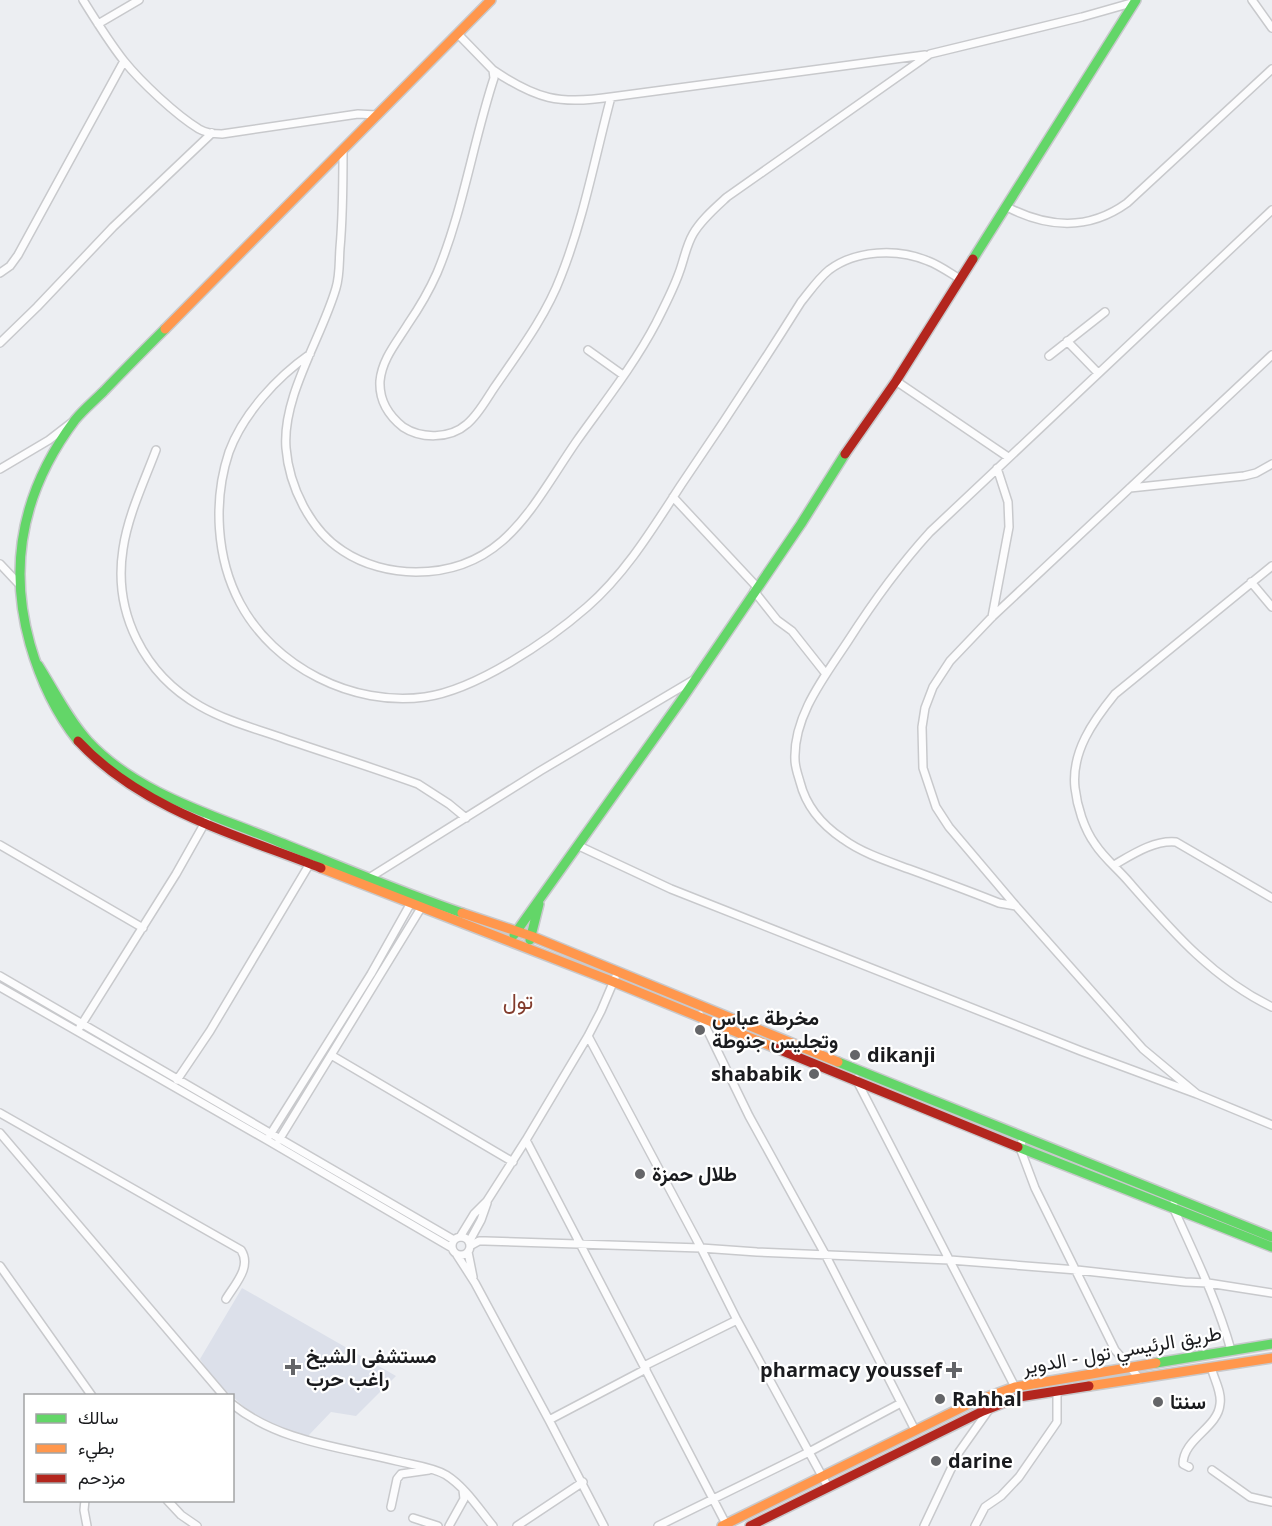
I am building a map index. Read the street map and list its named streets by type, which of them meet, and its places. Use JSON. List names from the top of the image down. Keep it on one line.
{"streets":{"street":["طريق الرئيسي تول - الدوير"]},"districts":["تول"],"places":{"other":["مخرطة عباس وتجليس جنوطة","dikanji","shababik","طلال حمزة","Rahhal","سنتا","darine"],"health":["مستشفى الشيخ راغب حرب","pharmacy youssef"]},"legend":["سالك","بطيء","مزدحم"]}
